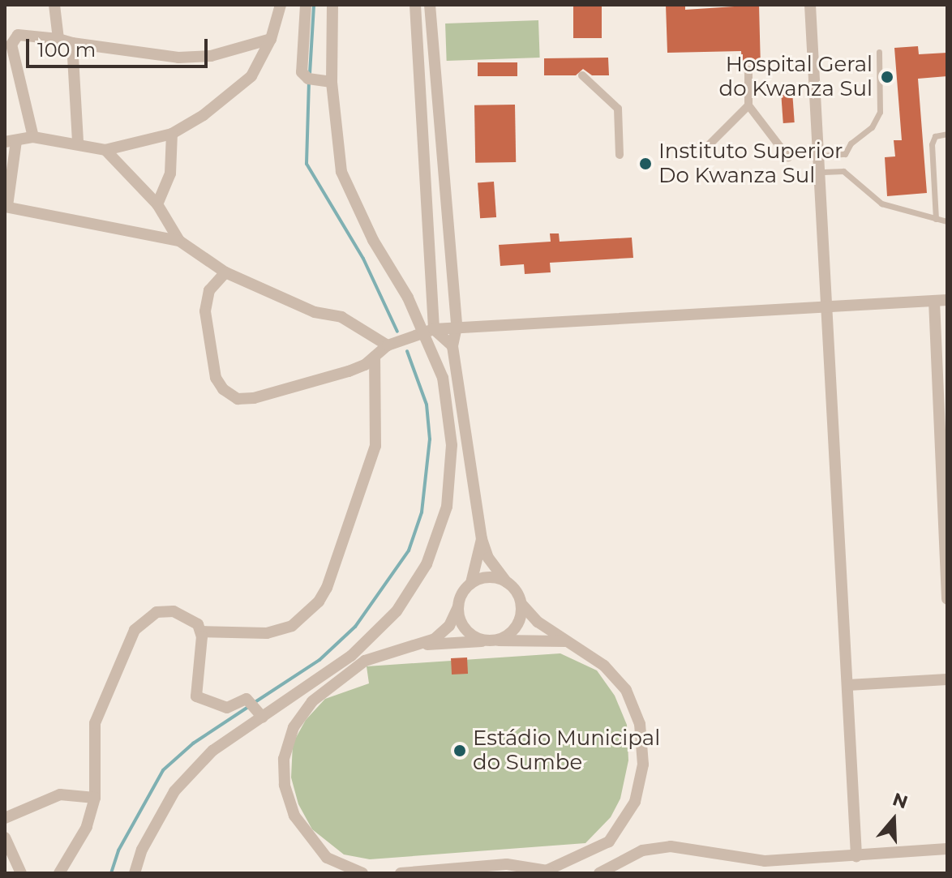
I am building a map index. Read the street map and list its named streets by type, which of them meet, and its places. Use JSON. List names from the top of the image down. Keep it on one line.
{"places":["Hospital Geral do Kwanza Sul","Instituto Superior Do Kwanza Sul","Estádio Municipal do Sumbe"],"scale_bar":"100 m","north":"top"}
